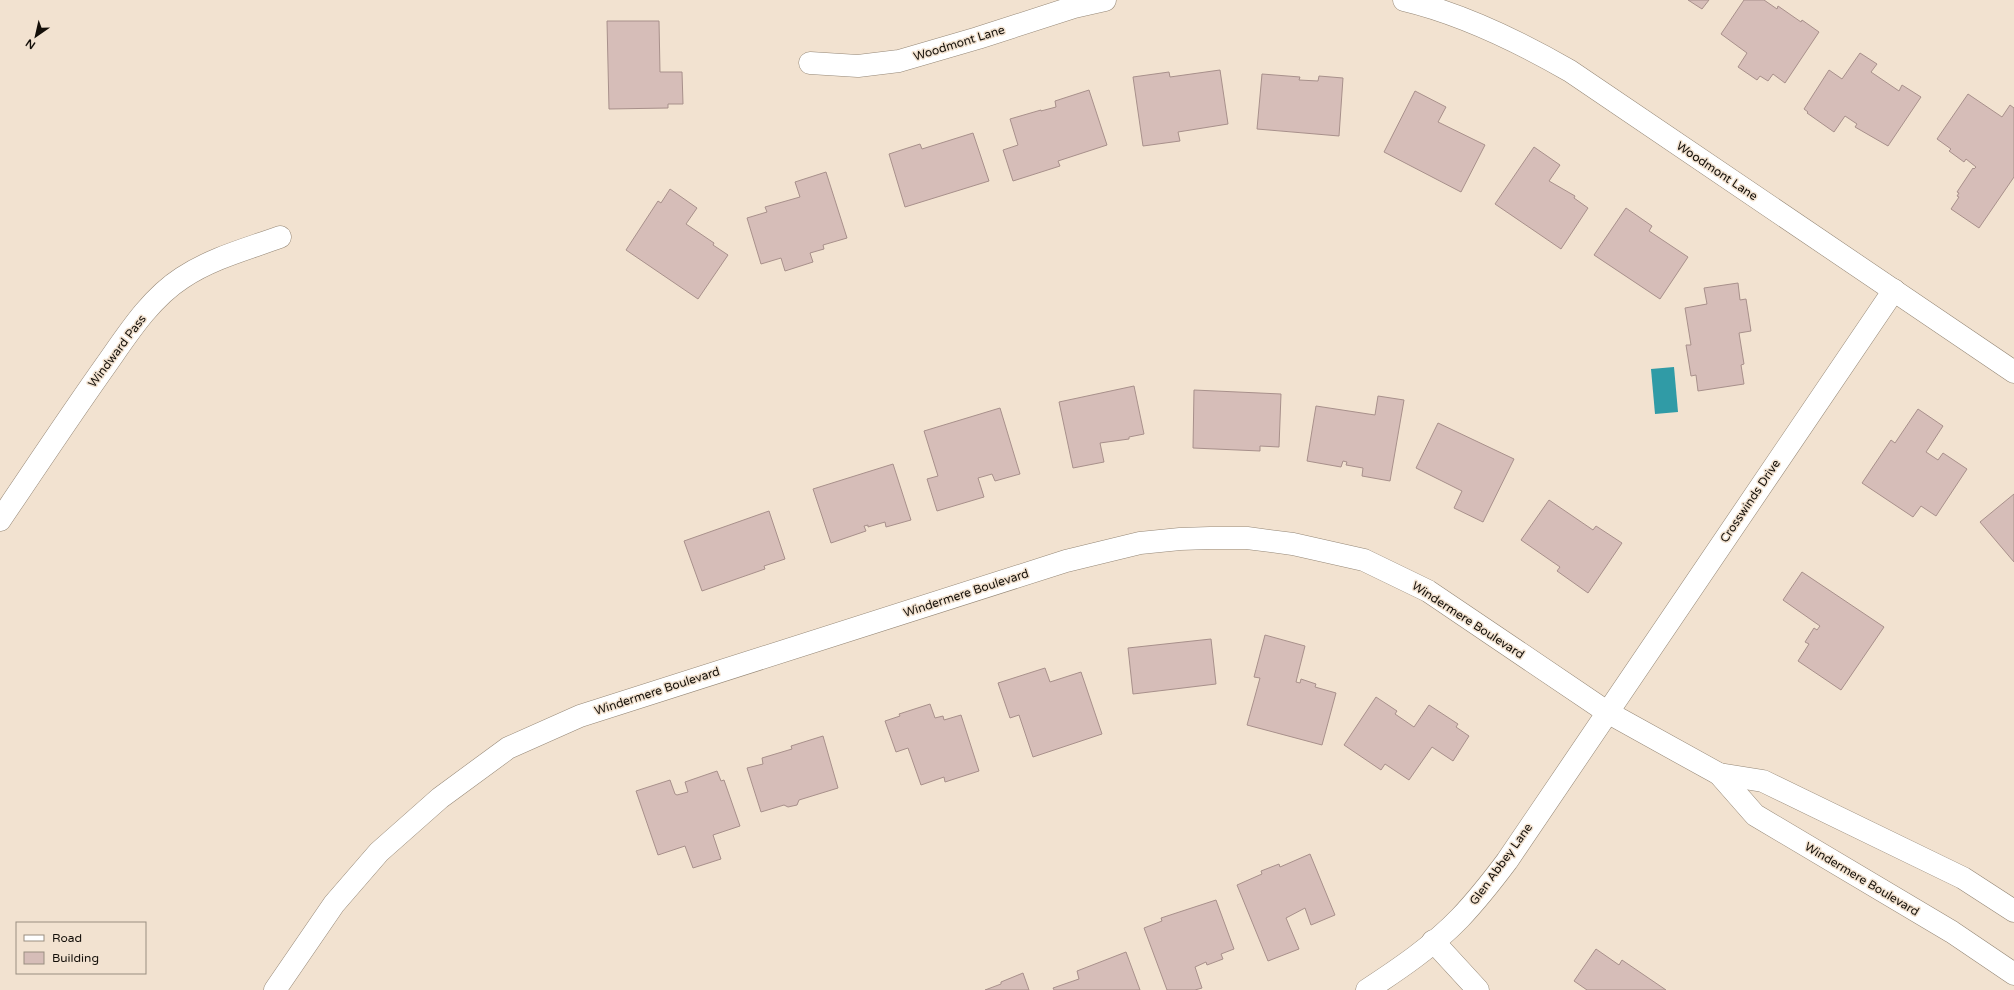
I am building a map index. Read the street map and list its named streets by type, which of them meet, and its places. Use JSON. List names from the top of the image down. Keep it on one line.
{"streets":{"street":["Woodmont Lane","Windward Pass","Crosswinds Drive","Windermere Boulevard","Glen Abbey Lane"]},"crossings":[["Woodmont Lane","Crosswinds Drive"],["Crosswinds Drive","Windermere Boulevard"],["Crosswinds Drive","Glen Abbey Lane"],["Windermere Boulevard","Glen Abbey Lane"]],"legend":["Road","Building"],"north":"bottom left"}
